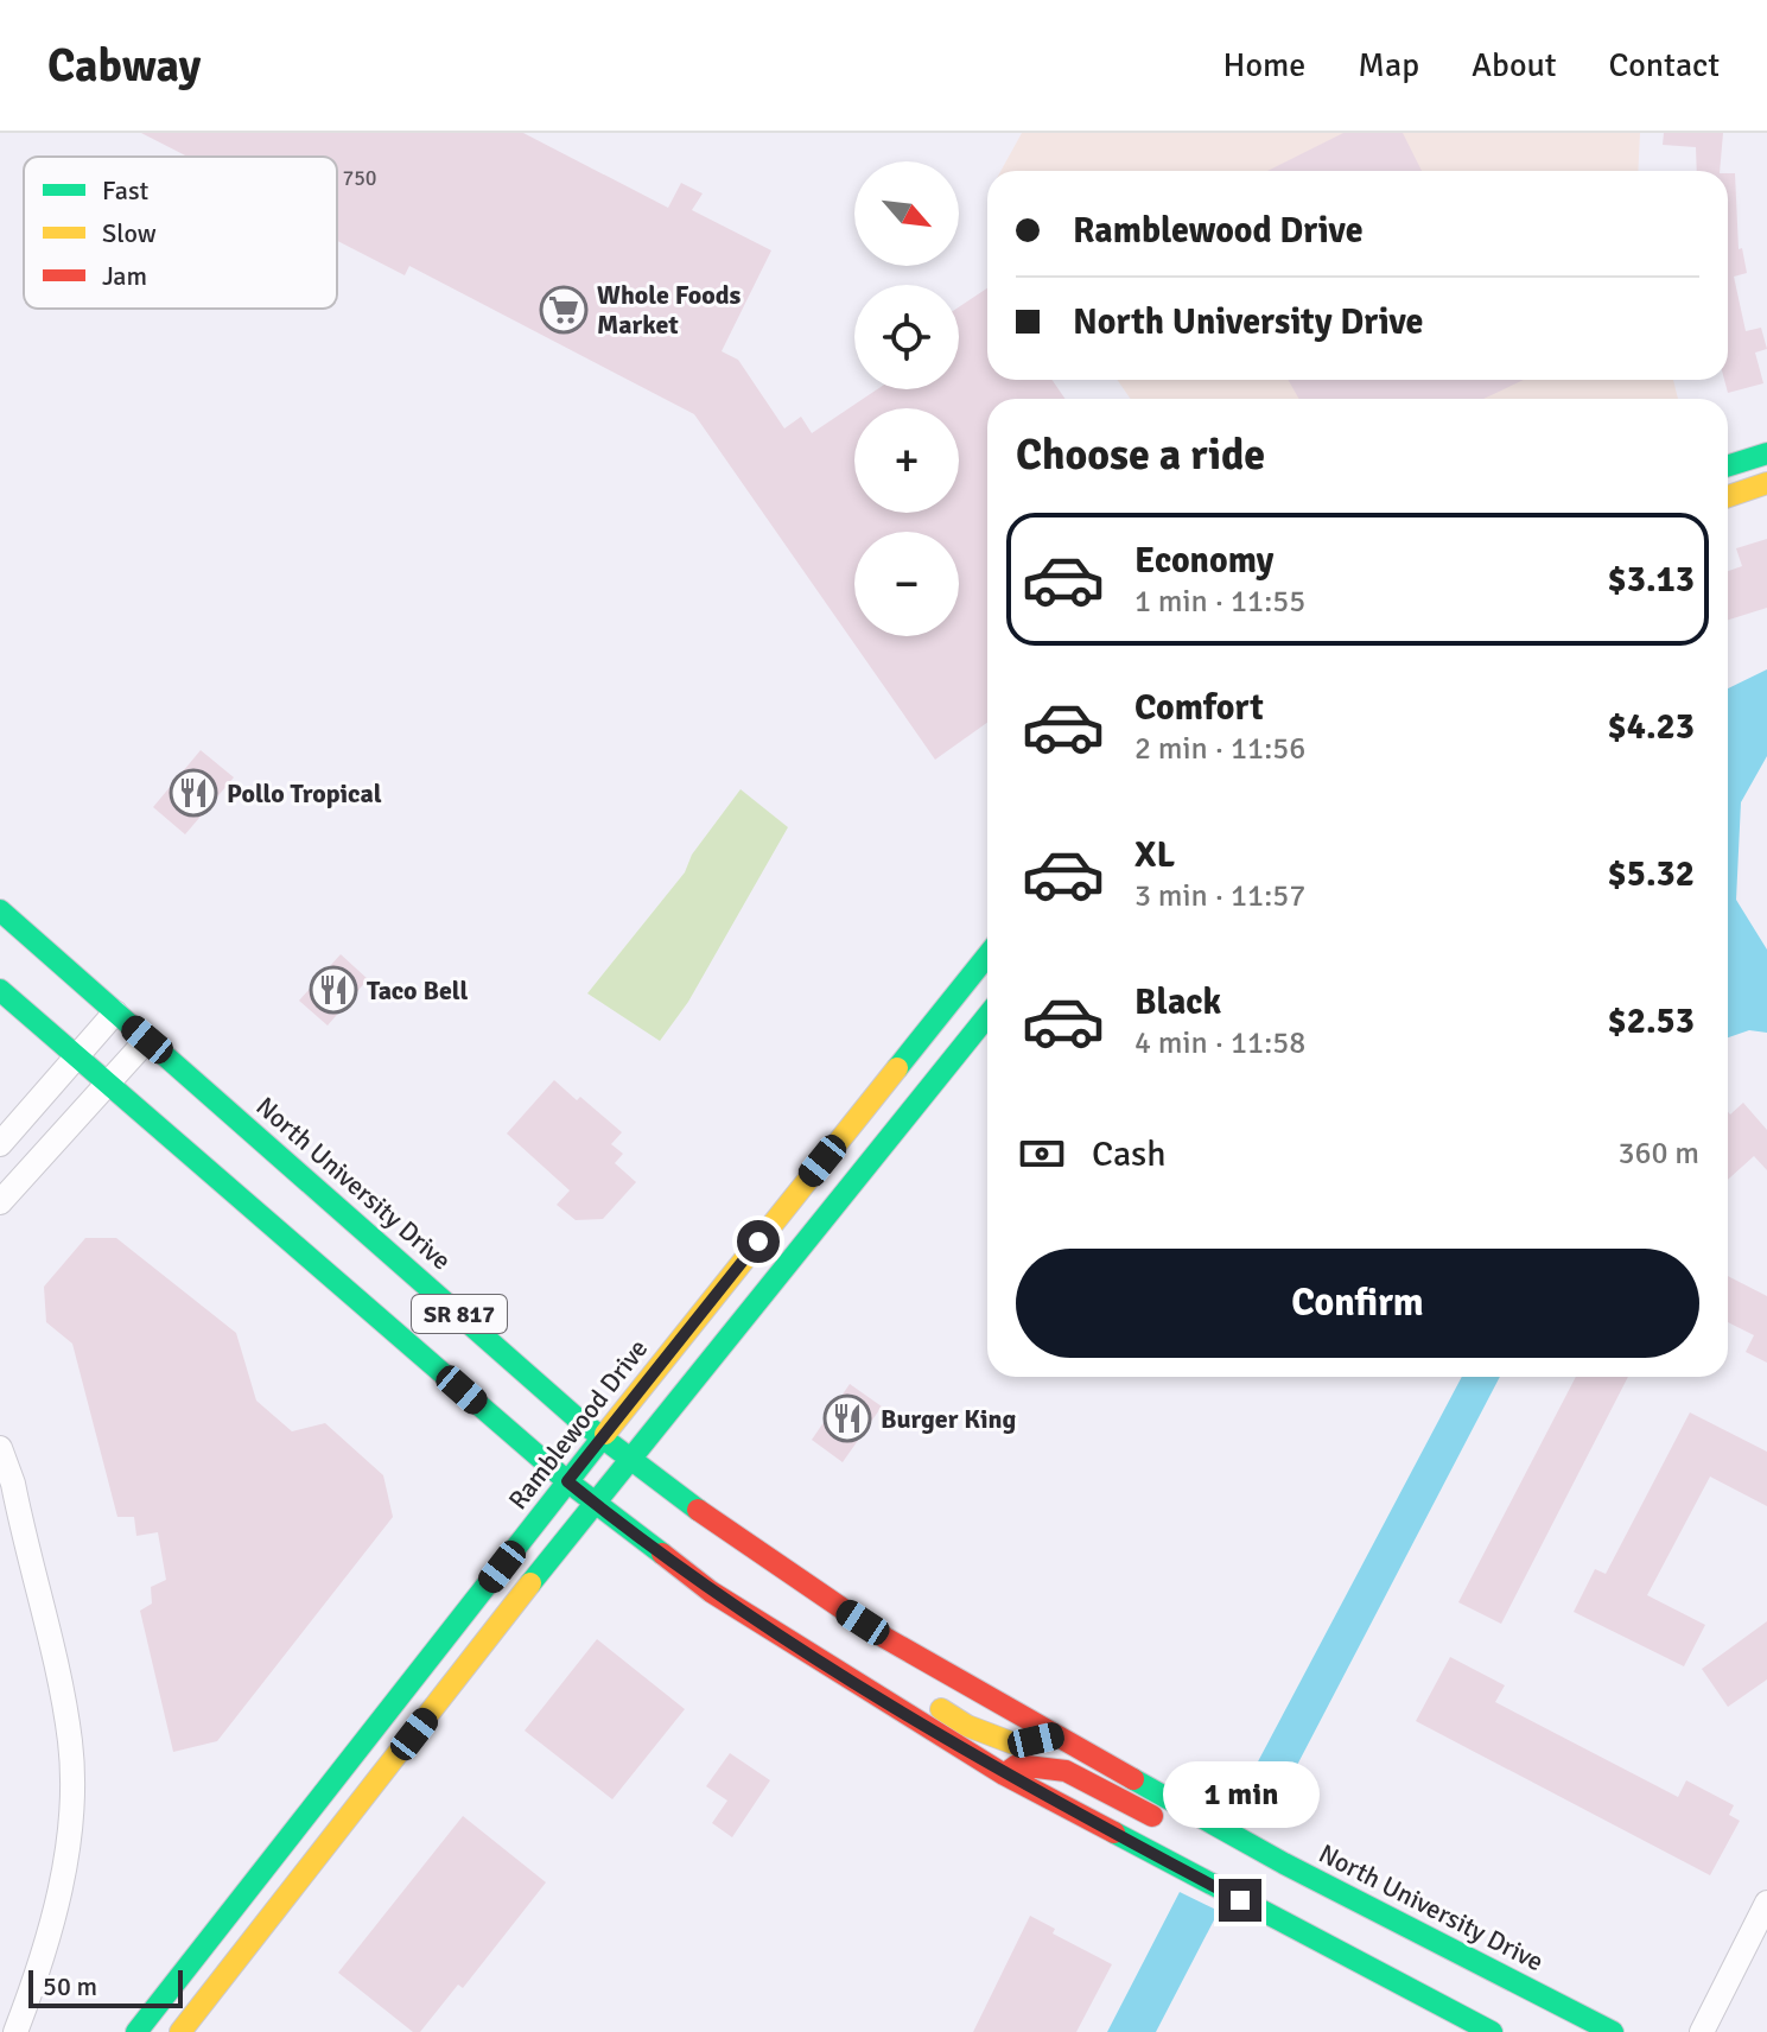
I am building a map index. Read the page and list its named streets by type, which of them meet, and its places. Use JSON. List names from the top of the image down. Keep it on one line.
{"streets":{"main road":["North University Drive","SR 817","Ramblewood Drive"]},"crossings":[["North University Drive","Ramblewood Drive"],["SR 817","Ramblewood Drive"]],"places":{"supermarket":["Whole Foods Market"],"restaurant":["Pollo Tropical","Taco Bell","Burger King"]},"house_numbers":["750"],"legend":["Fast","Slow","Jam"],"scale_bar":"50 m","north":"bottom right","page":{"header":"Cabway","nav":["Home","Map","About","Contact"],"map_buttons":["+","−"],"banner":["Ramblewood Drive","North University Drive"],"heading":"Choose a ride","list":[{"name":"Economy","note":"1 min · 11:55","value":"$3.13"},{"name":"Comfort","note":"2 min · 11:56","value":"$4.23"},{"name":"XL","note":"3 min · 11:57","value":"$5.32"},{"name":"Black","note":"4 min · 11:58","value":"$2.53"}],"pay":["Cash","360 m"],"buttons":"Confirm","bubble":"1 min","scale":"50 m"}}
